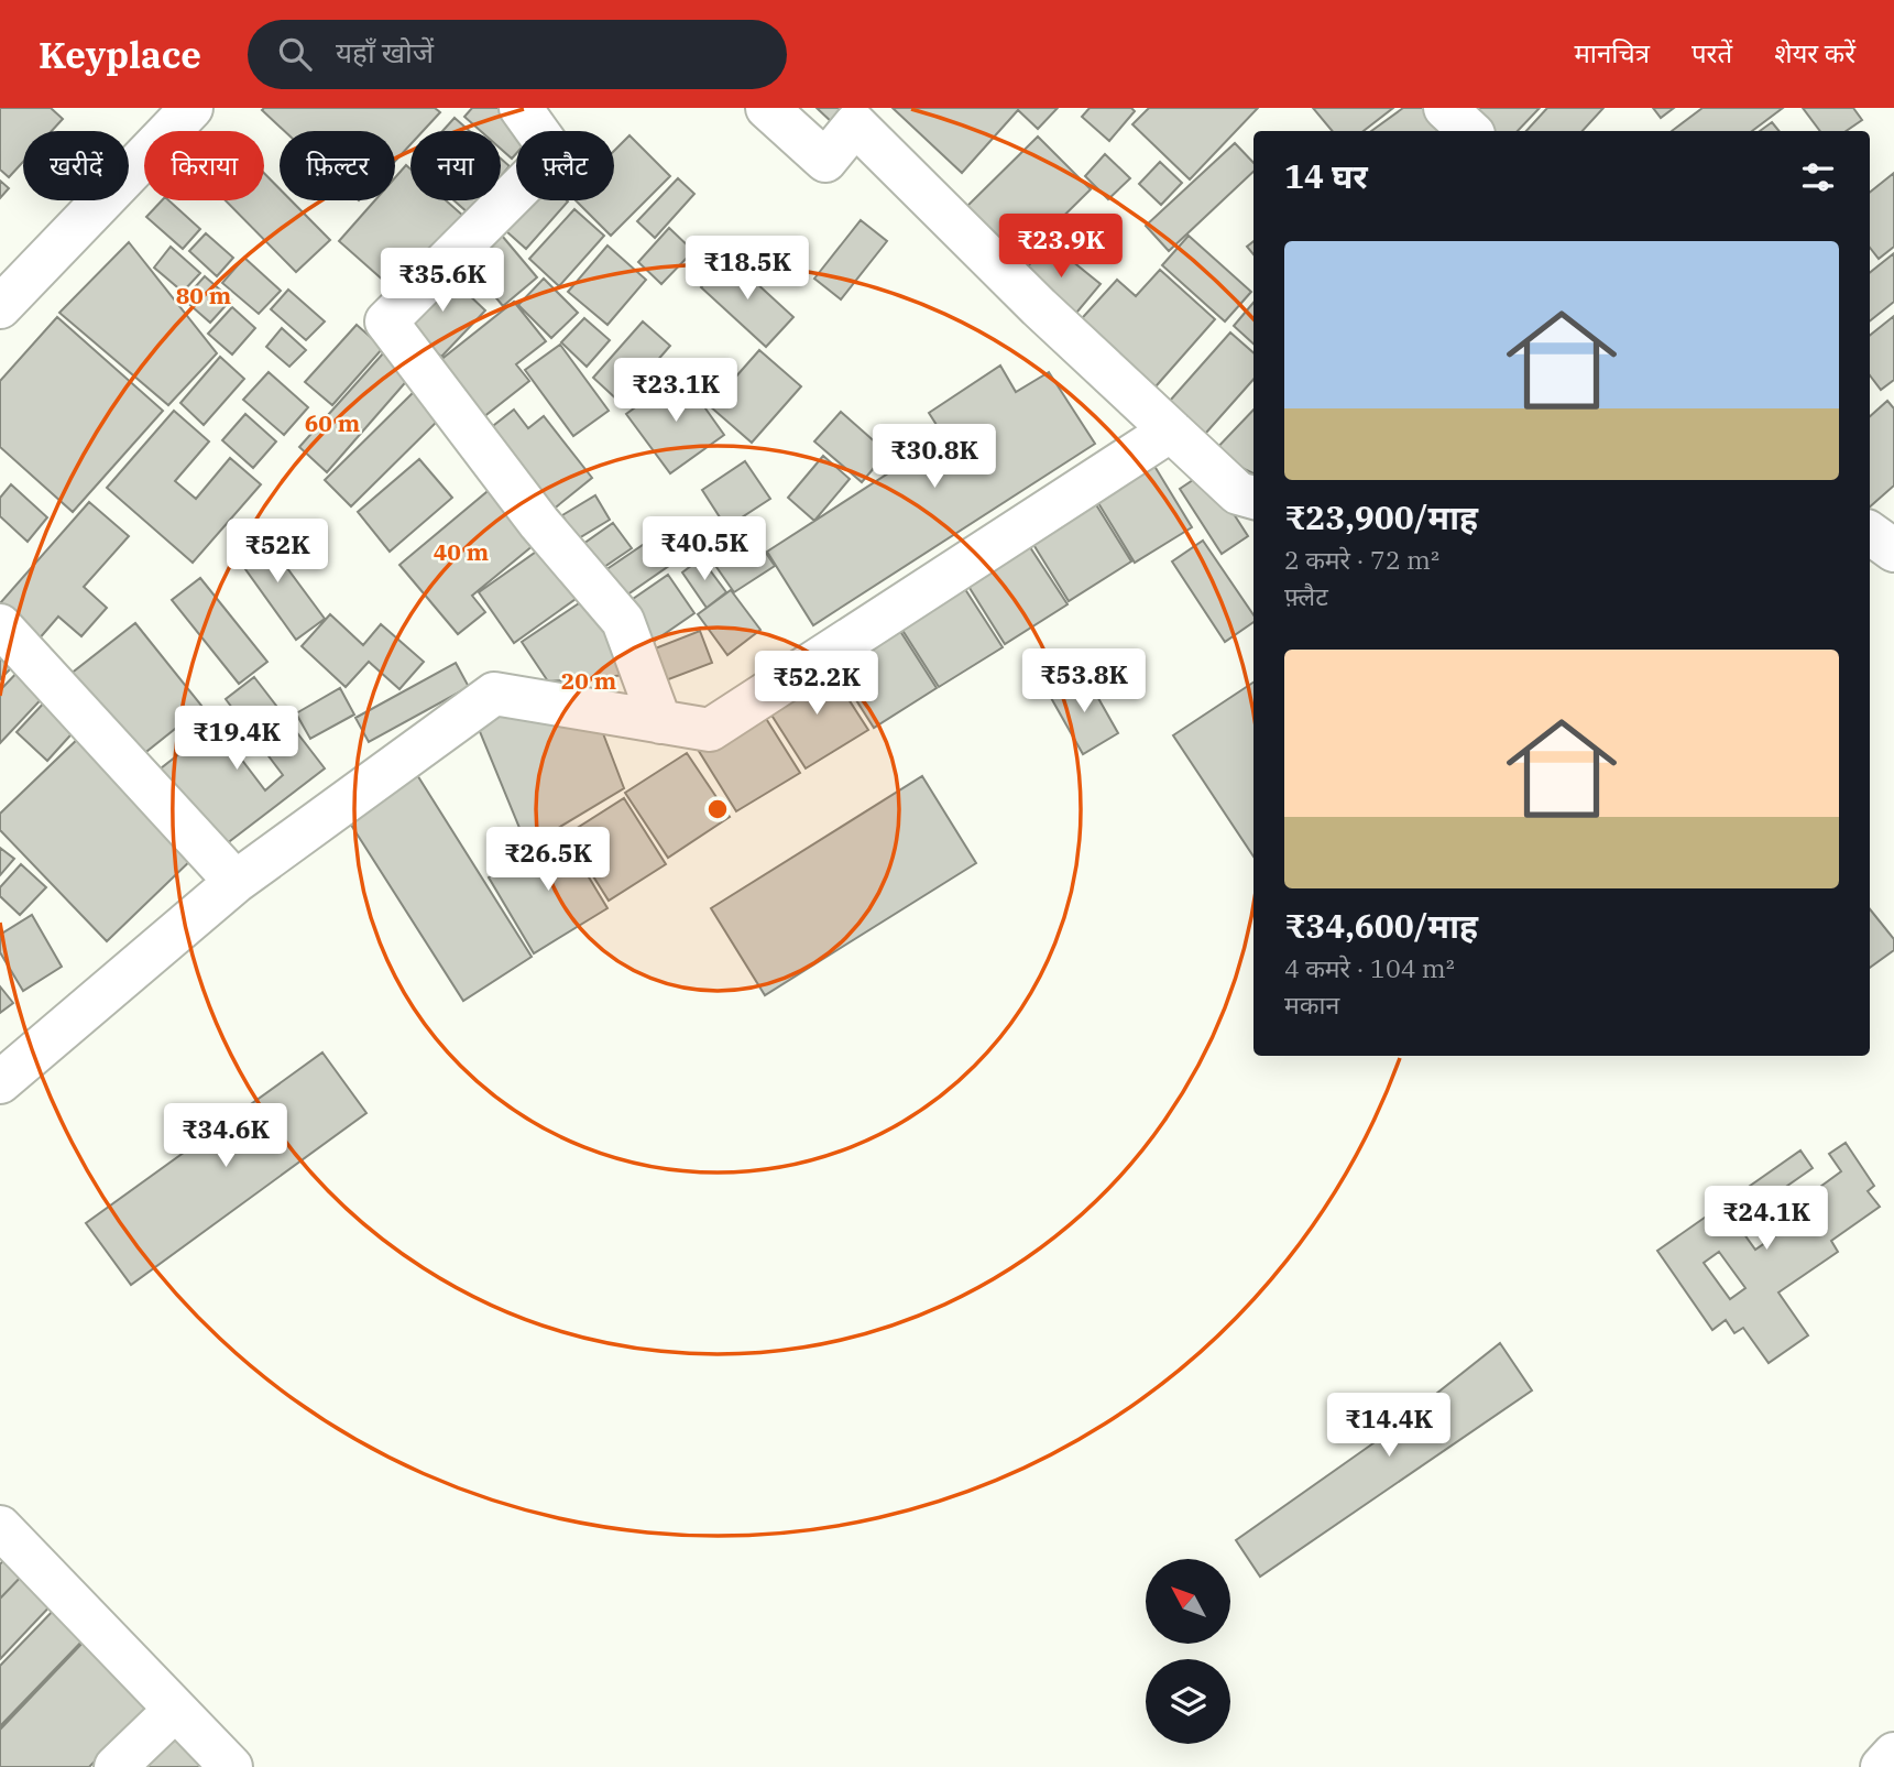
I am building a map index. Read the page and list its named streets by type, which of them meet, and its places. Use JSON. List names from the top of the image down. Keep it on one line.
{"north":"top left","page":{"header":"Keyplace","search":"यहाँ खोजें","nav":["मानचित्र","परतें","शेयर करें"],"chip":["खरीदें","किराया","फ़िल्टर","नया","फ़्लैट"],"heading":"14 घर","price":["₹23.9K","₹18.5K","₹35.6K","₹23.1K","₹30.8K","₹40.5K","₹52K","₹53.8K","₹52.2K","₹19.4K","₹26.5K","₹34.6K","₹24.1K","₹14.4K"],"list":[{"name":"₹23,900/माह","note":"2 कमरे · 72 m² · फ़्लैट"},{"name":"₹34,600/माह","note":"4 कमरे · 104 m² · मकान"}]},"rings":["80 m","60 m","40 m","20 m"]}
